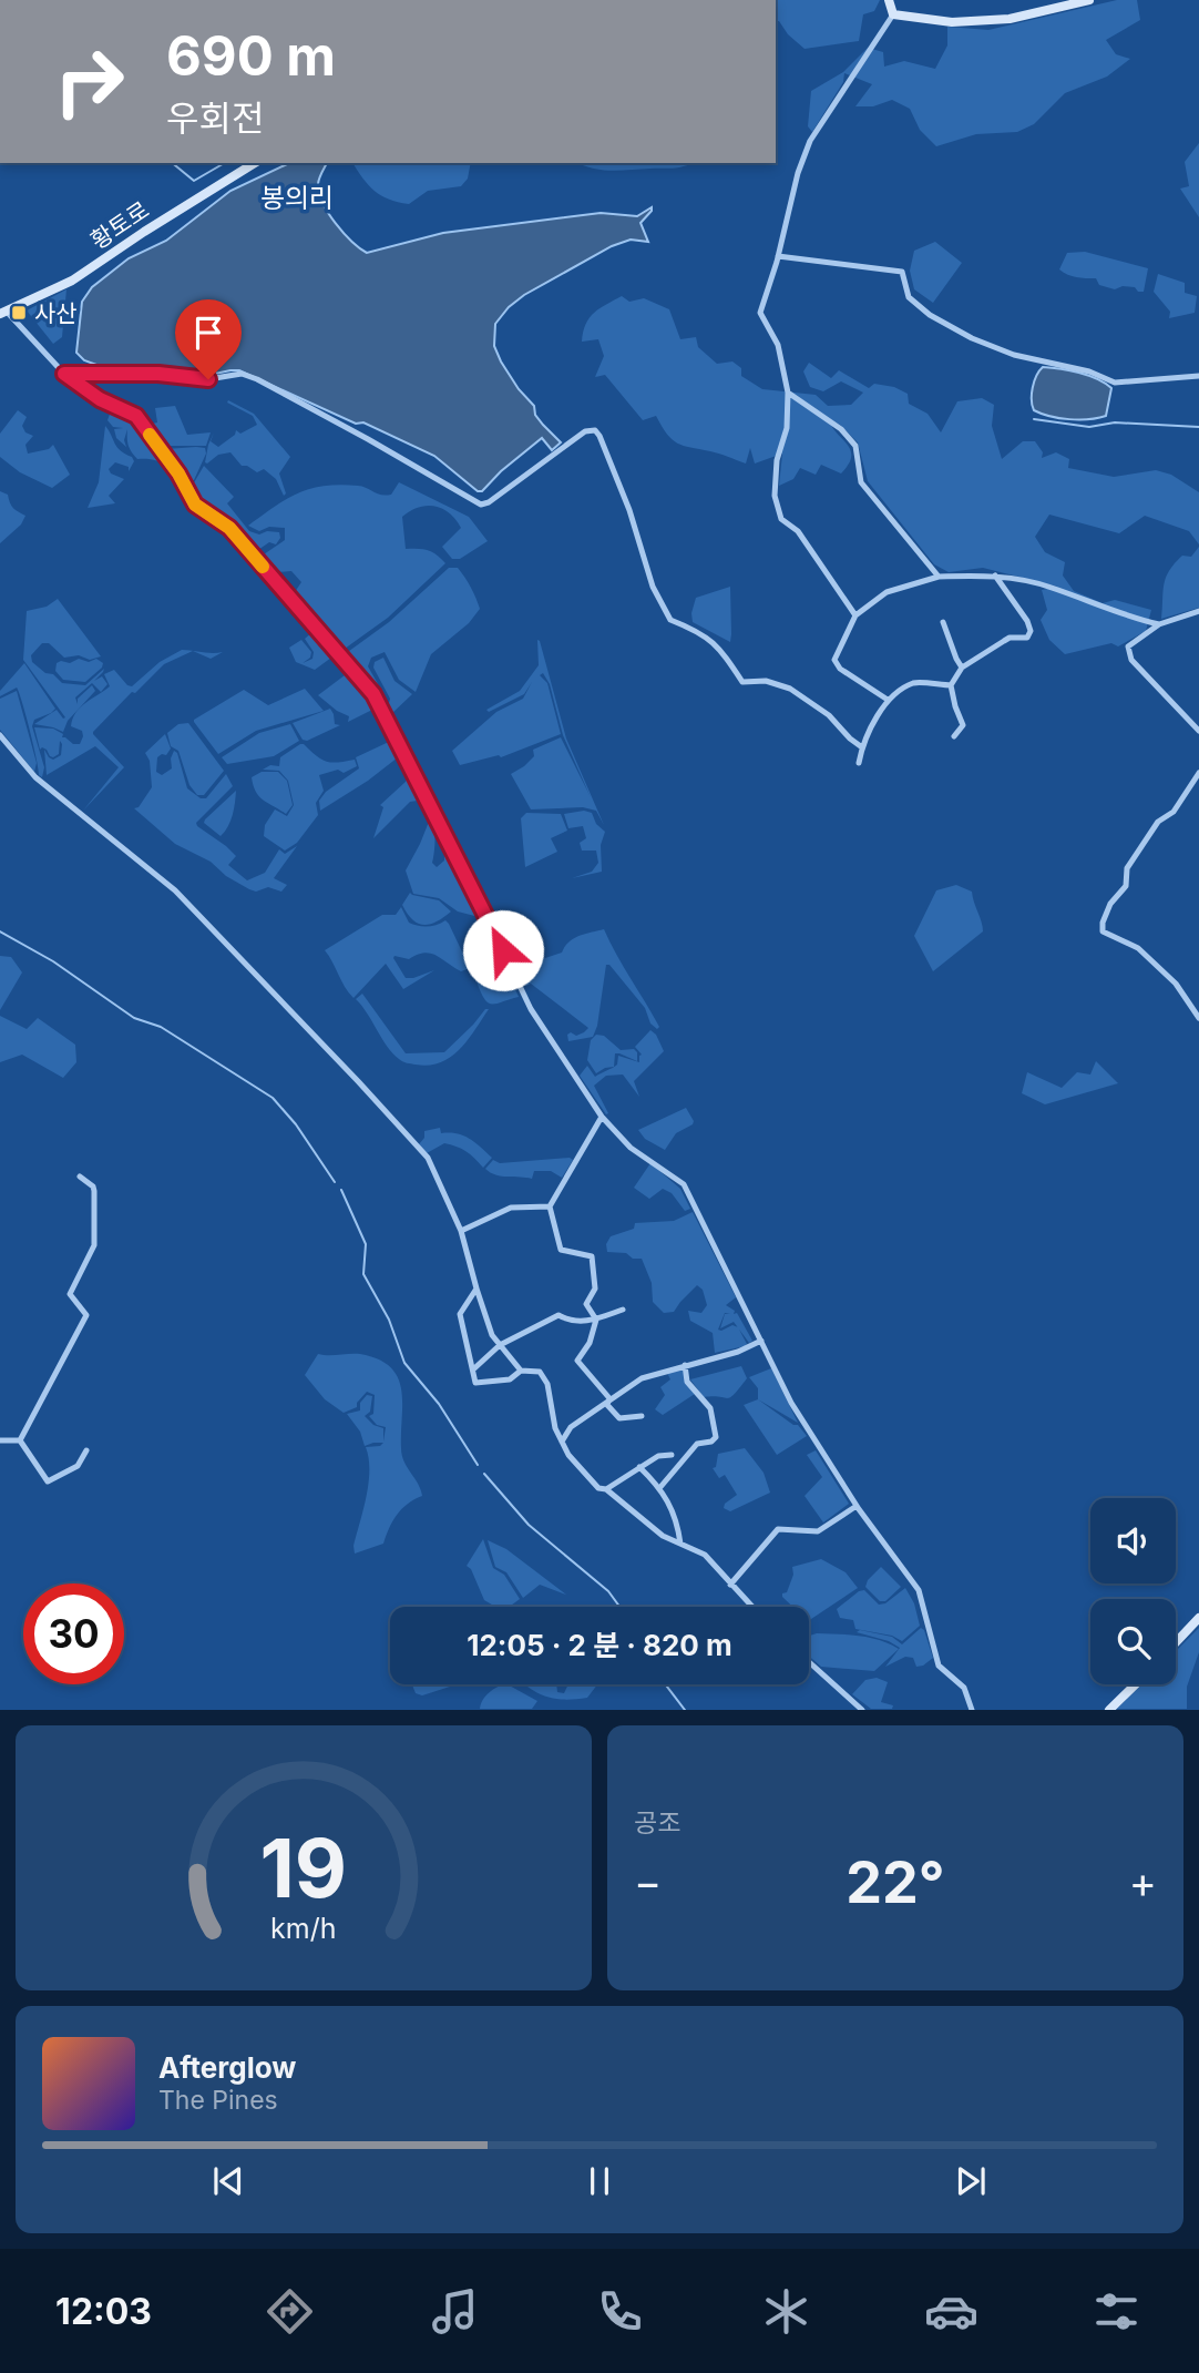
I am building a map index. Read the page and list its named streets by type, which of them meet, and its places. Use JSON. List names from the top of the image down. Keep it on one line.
{"streets":{"street":["황토로"]},"districts":["봉의리"],"places":{"transit":["사산"]},"page":{"turn":["690 m","우회전"],"limit":"30","trip":"12:05 · 2 분 · 820 m","tile":"공조","heat":["−","22°","+"],"song":["Afterglow","The Pines"],"tabs":"12:03","gauge":["19","km/h"]}}
